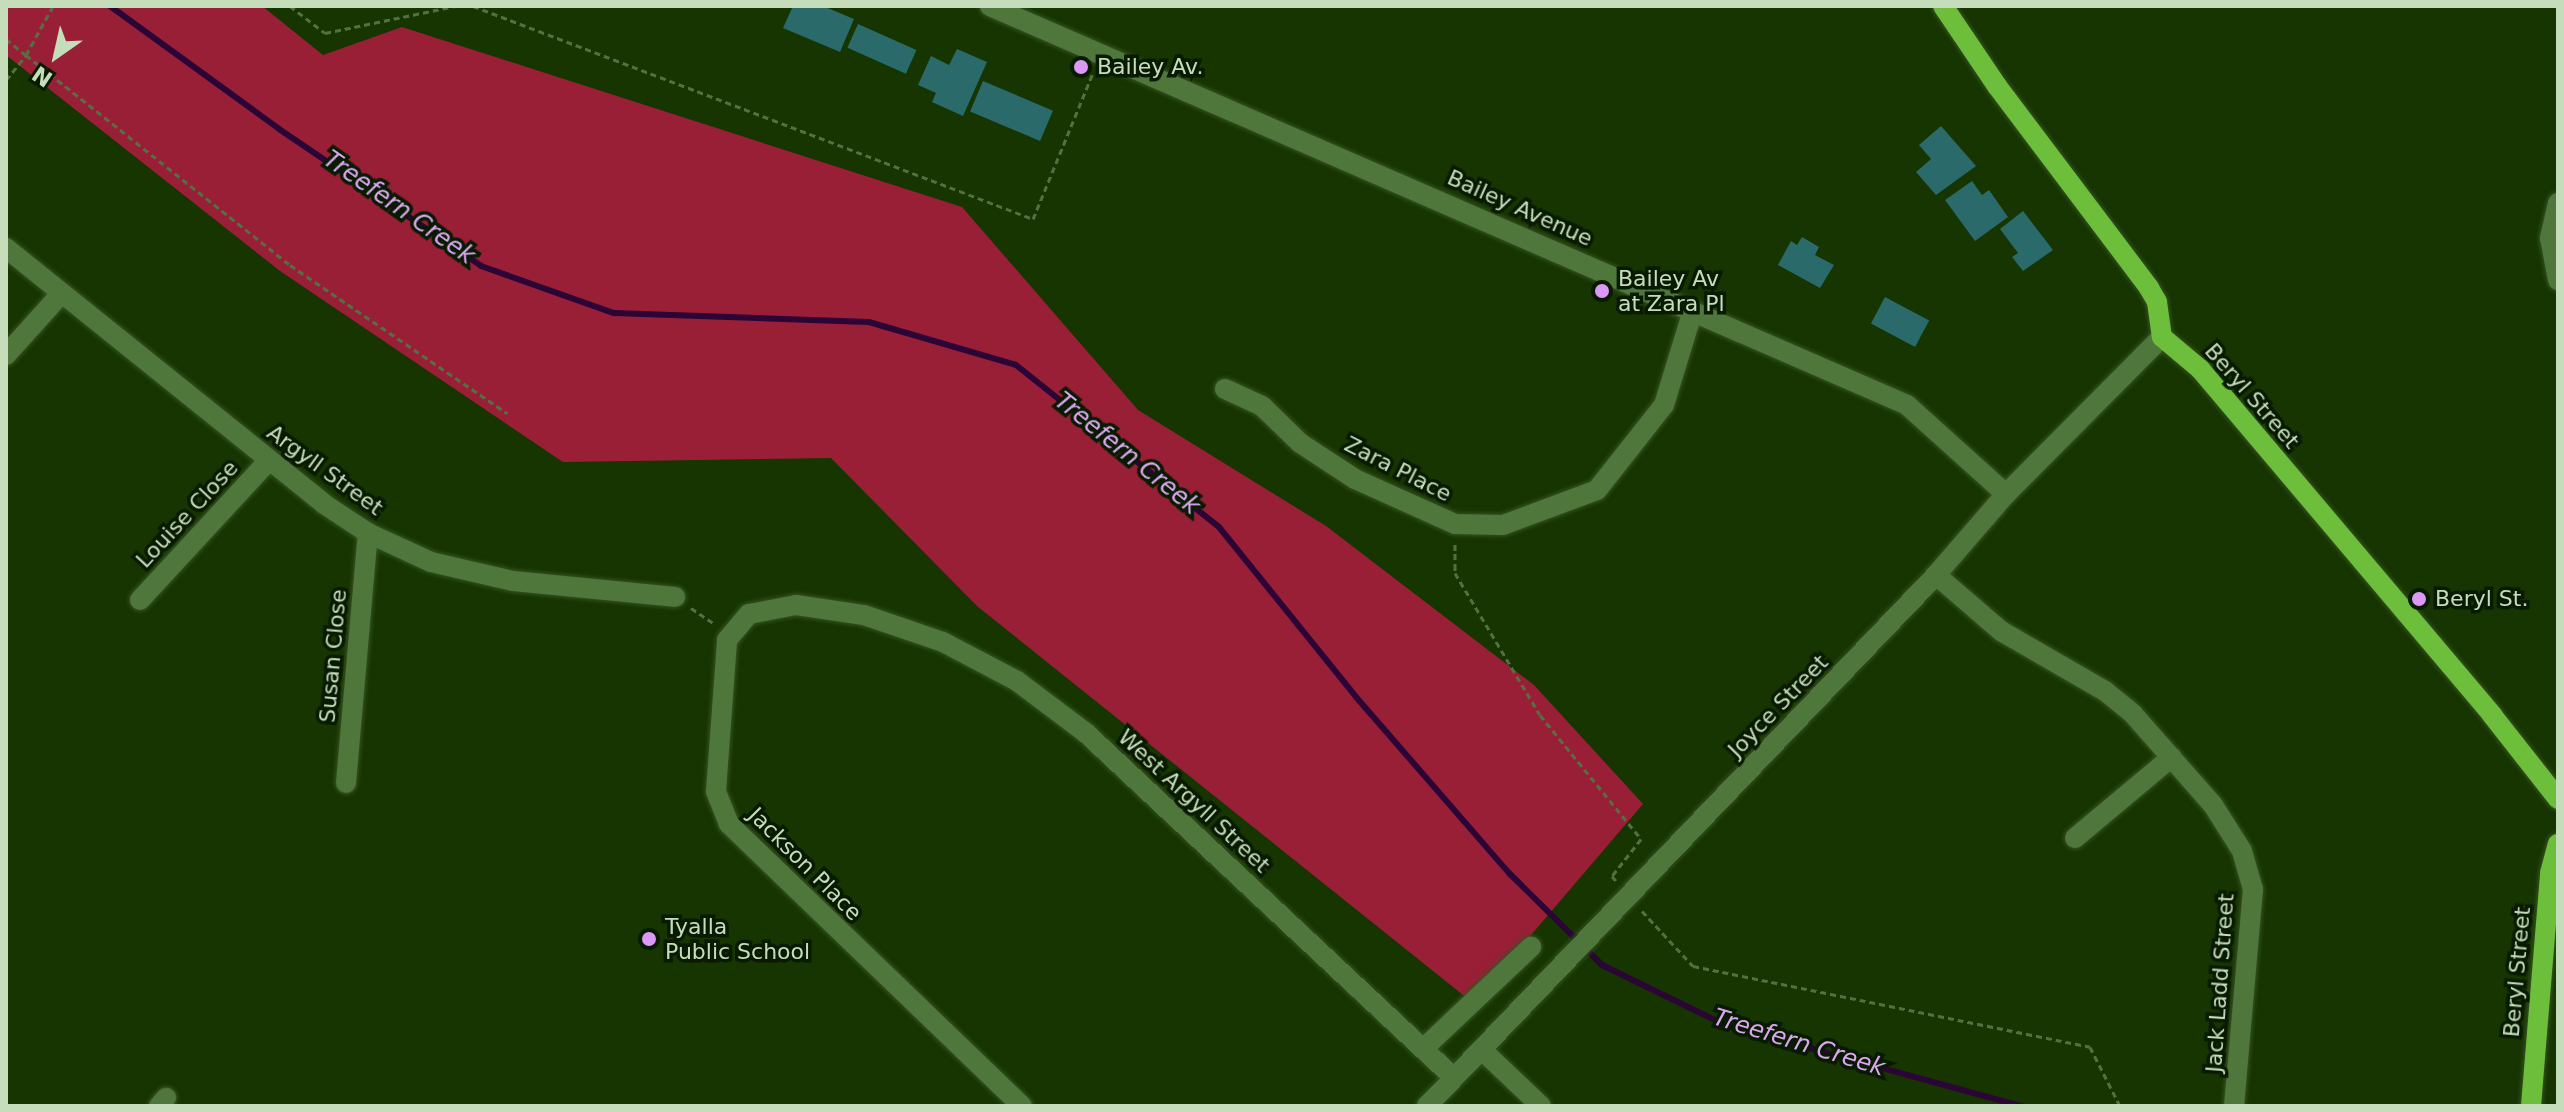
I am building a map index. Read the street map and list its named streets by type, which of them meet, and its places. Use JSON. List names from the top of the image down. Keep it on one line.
{"streets":{"main road":["Beryl Street"],"street":["Bailey Avenue","Zara Place","Argyll Street","Louise Close","Susan Close","Joyce Street","West Argyll Street","Jackson Place","Jack Ladd Street"]},"crossings":[["Bailey Avenue","Zara Place"],["Bailey Avenue","Joyce Street"],["Beryl Street","Joyce Street"],["Argyll Street","Louise Close"],["Argyll Street","Susan Close"],["Joyce Street","West Argyll Street"],["Joyce Street","Jack Ladd Street"],["West Argyll Street","Jackson Place"]],"water":["Treefern Creek"],"places":["Bailey Av.","Bailey Av at Zara Pl","Beryl St.","Tyalla Public School"],"north":"bottom left"}
